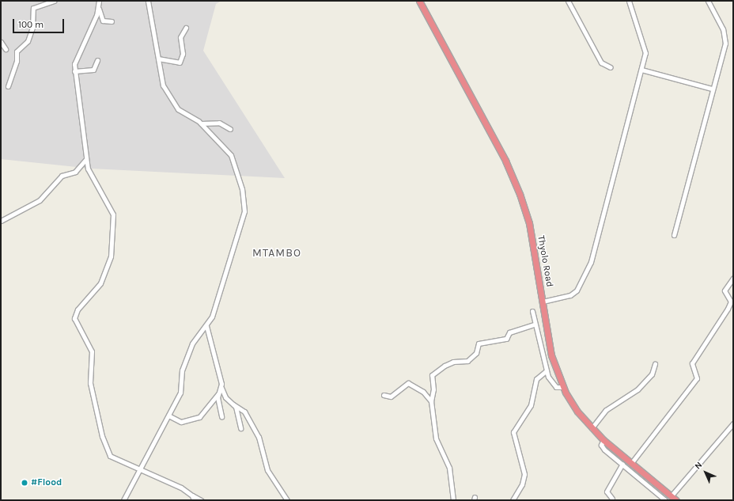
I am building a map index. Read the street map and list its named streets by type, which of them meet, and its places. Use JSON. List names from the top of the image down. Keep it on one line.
{"streets":{"highway":["Thyolo Road"]},"districts":["MTAMBO"],"places":["#Flood"],"scale_bar":"100 m","north":"top left"}
